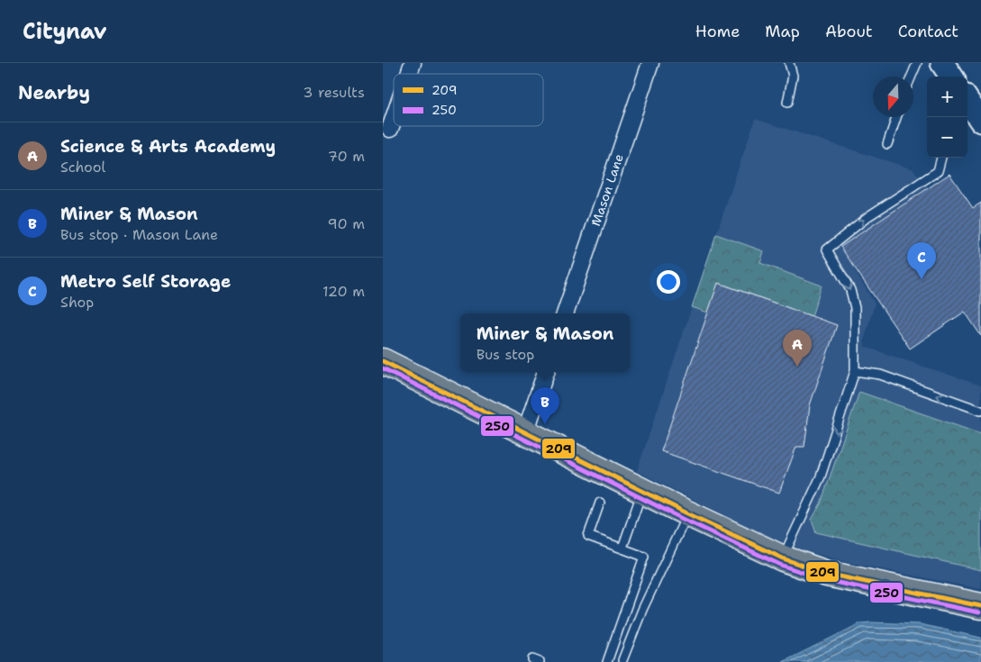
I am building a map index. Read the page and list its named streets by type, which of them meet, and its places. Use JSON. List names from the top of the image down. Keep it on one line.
{"streets":{"street":["Mason Lane"]},"lines":["transit line 209","transit line 250"],"legend":["209","250"],"north":"bottom","page":{"header":"Citynav","nav":["Home","Map","About","Contact"],"heading":["Nearby","3 results"],"map_buttons":["+","−"],"list":[{"mark":"A","name":"Science & Arts Academy","note":"School","value":"70 m"},{"mark":"B","name":"Miner & Mason","note":"Bus stop · Mason Lane","value":"90 m"},{"mark":"C","name":"Metro Self Storage","note":"Shop","value":"120 m"}],"pins":["C","A","B"],"popup":["Miner & Mason","Bus stop"]}}
